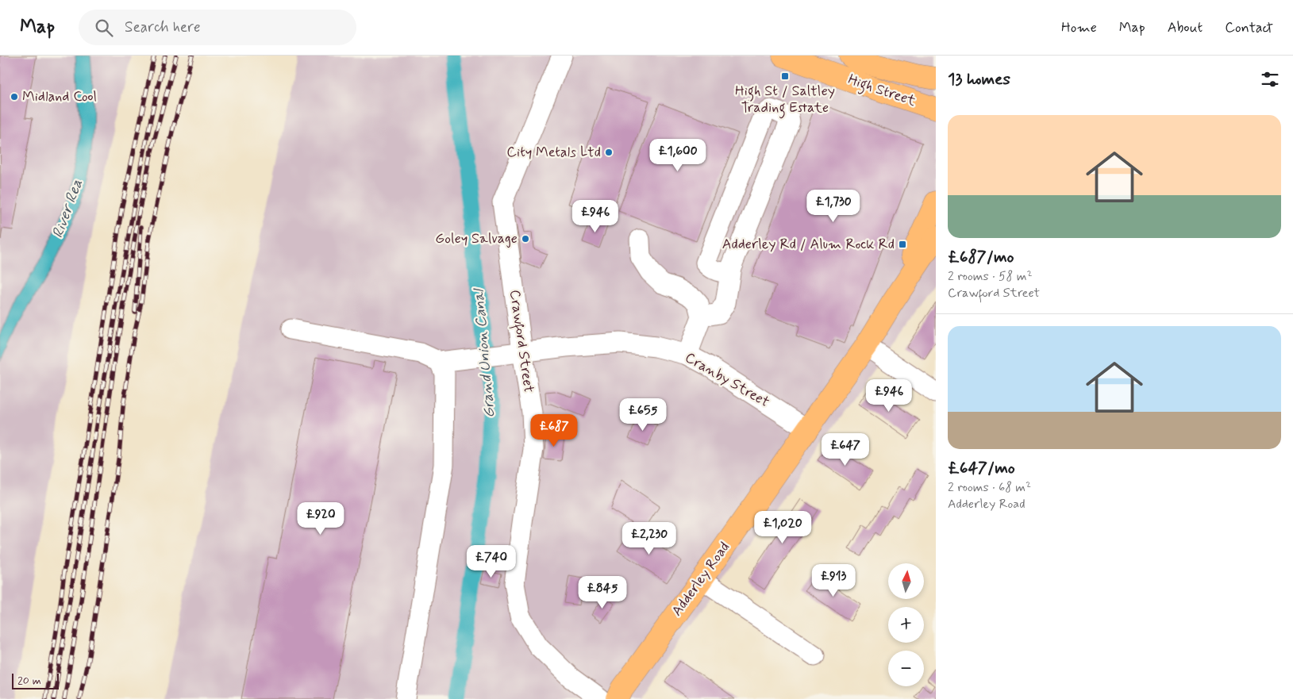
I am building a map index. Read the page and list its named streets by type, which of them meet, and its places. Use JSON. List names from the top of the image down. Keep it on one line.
{"streets":{"main road":["High Street","Adderley Road"],"street":["Crawford Street","Cranby Street"]},"crossings":[["Crawford Street","Cranby Street"],["Cranby Street","Adderley Road"]],"water":["River Rea","Grand Union Canal"],"places":{"transit":["High St / Saltley Trading Estate","Adderley Rd / Alum Rock Rd"],"other":["Midland Cool","City Metals Ltd","Goley Salvage"]},"scale_bar":"20 m","north":"top","page":{"header":"Map","search":"Search here","nav":["Home","Map","About","Contact"],"heading":"13 homes","list":[{"name":"£687/mo","note":"2 rooms · 58 m² · Crawford Street"},{"name":"£647/mo","note":"2 rooms · 68 m² · Adderley Road"}],"price":["£1,600","£1,730","£946","£946","£655","£687","£647","£920","£1,020","£2,230","£740","£913","£845"],"map_buttons":["+","−"],"scale":"20 m"}}
